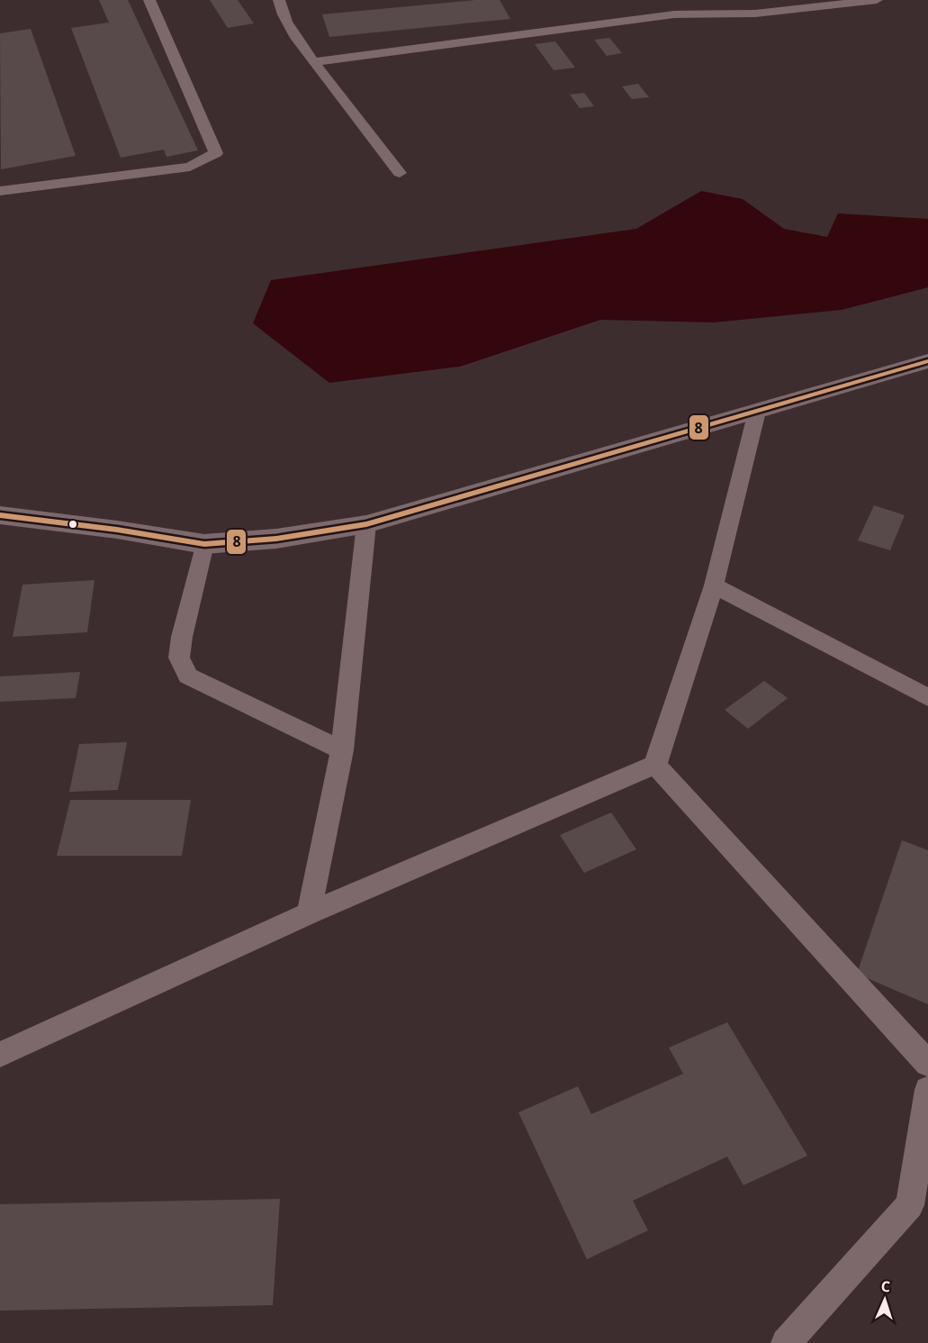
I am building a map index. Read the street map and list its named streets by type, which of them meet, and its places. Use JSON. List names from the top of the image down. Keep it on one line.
{"lines":["transit line 8"],"north":"top"}
